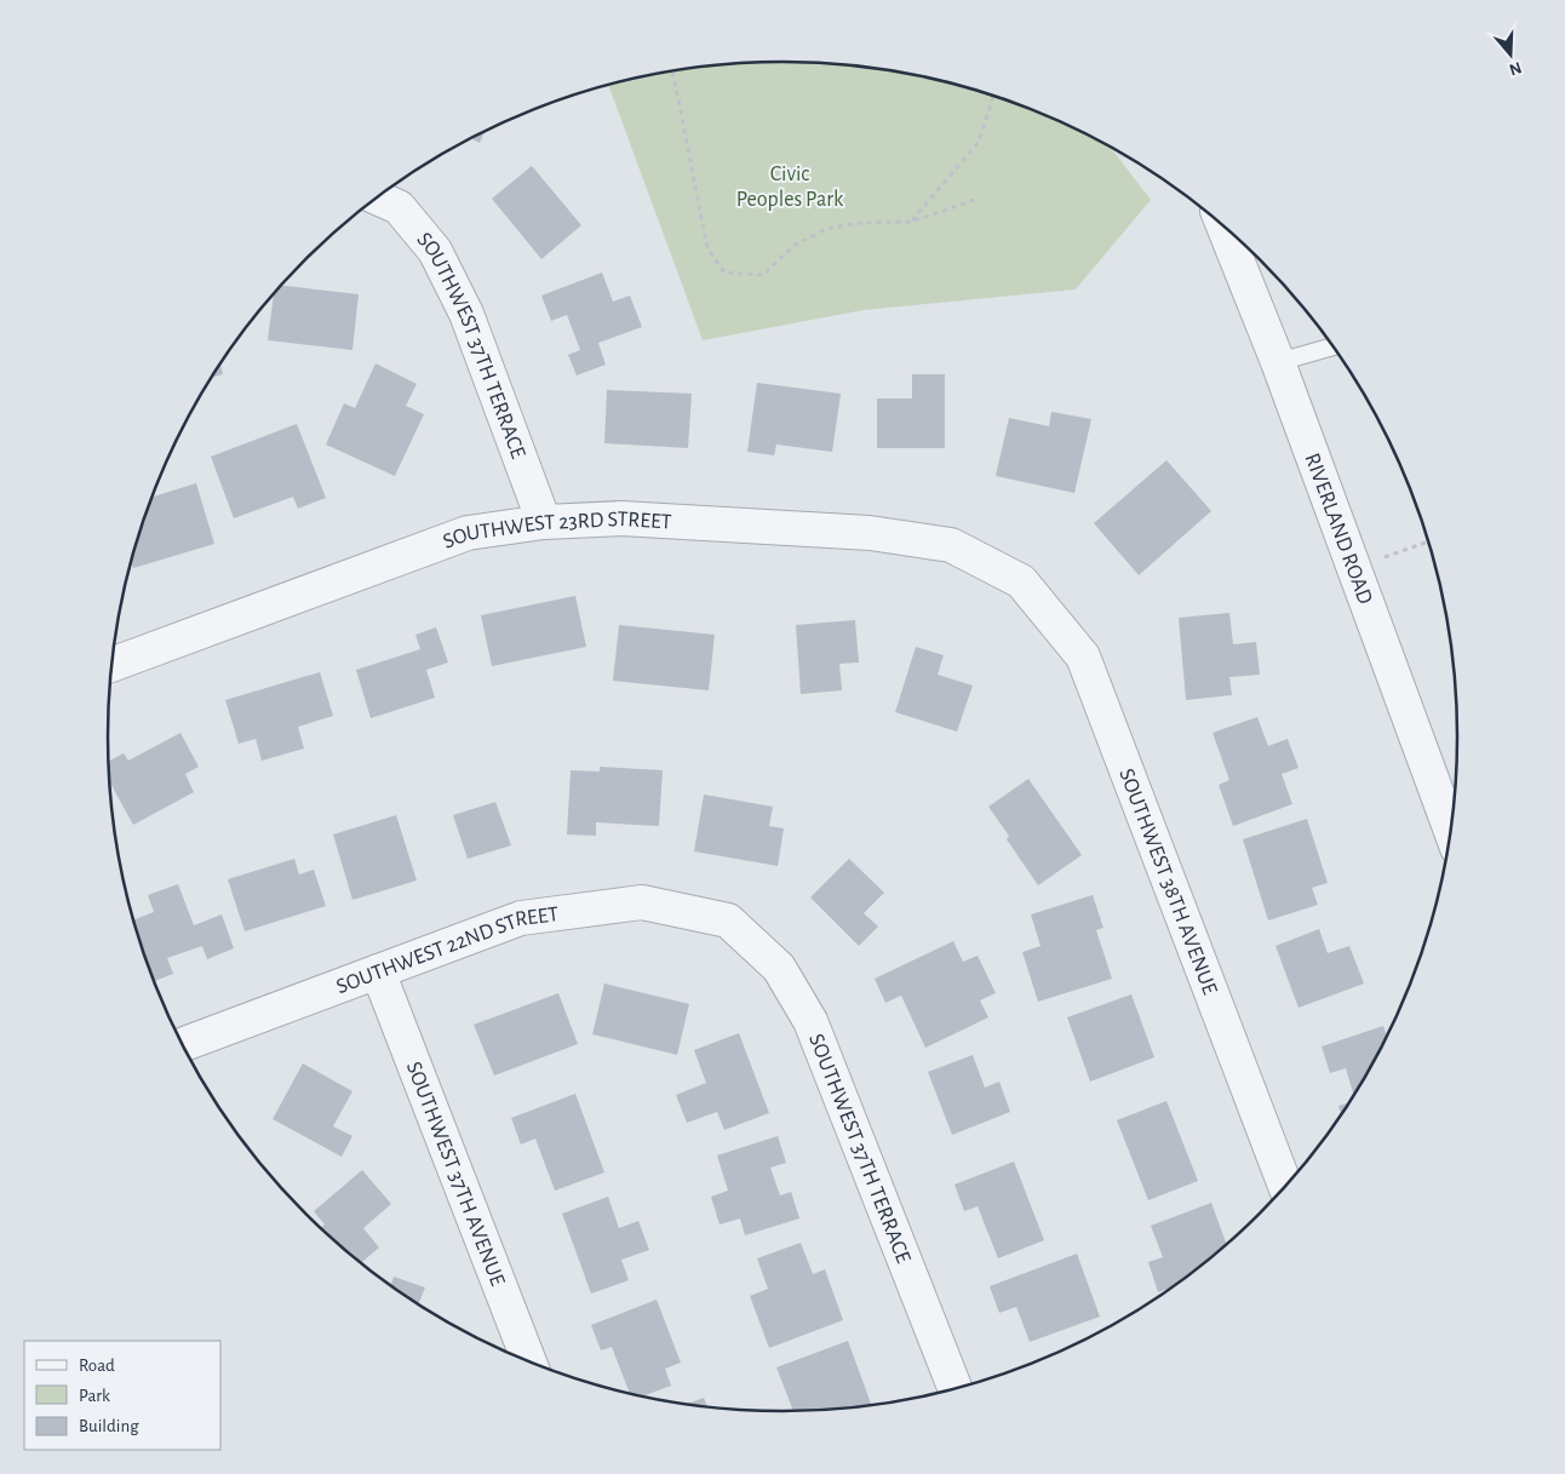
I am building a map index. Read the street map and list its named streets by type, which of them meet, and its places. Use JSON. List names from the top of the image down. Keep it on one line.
{"streets":{"street":["SOUTHWEST 37TH TERRACE","RIVERLAND ROAD","SOUTHWEST 23RD STREET","SOUTHWEST 38TH AVENUE","SOUTHWEST 22ND STREET","SOUTHWEST 37TH AVENUE"]},"crossings":[["SOUTHWEST 37TH TERRACE","SOUTHWEST 23RD STREET"],["SOUTHWEST 37TH TERRACE","SOUTHWEST 22ND STREET"],["SOUTHWEST 23RD STREET","SOUTHWEST 38TH AVENUE"],["SOUTHWEST 22ND STREET","SOUTHWEST 37TH AVENUE"]],"parks":["Civic Peoples Park"],"legend":["Road","Park","Building"],"north":"bottom"}
